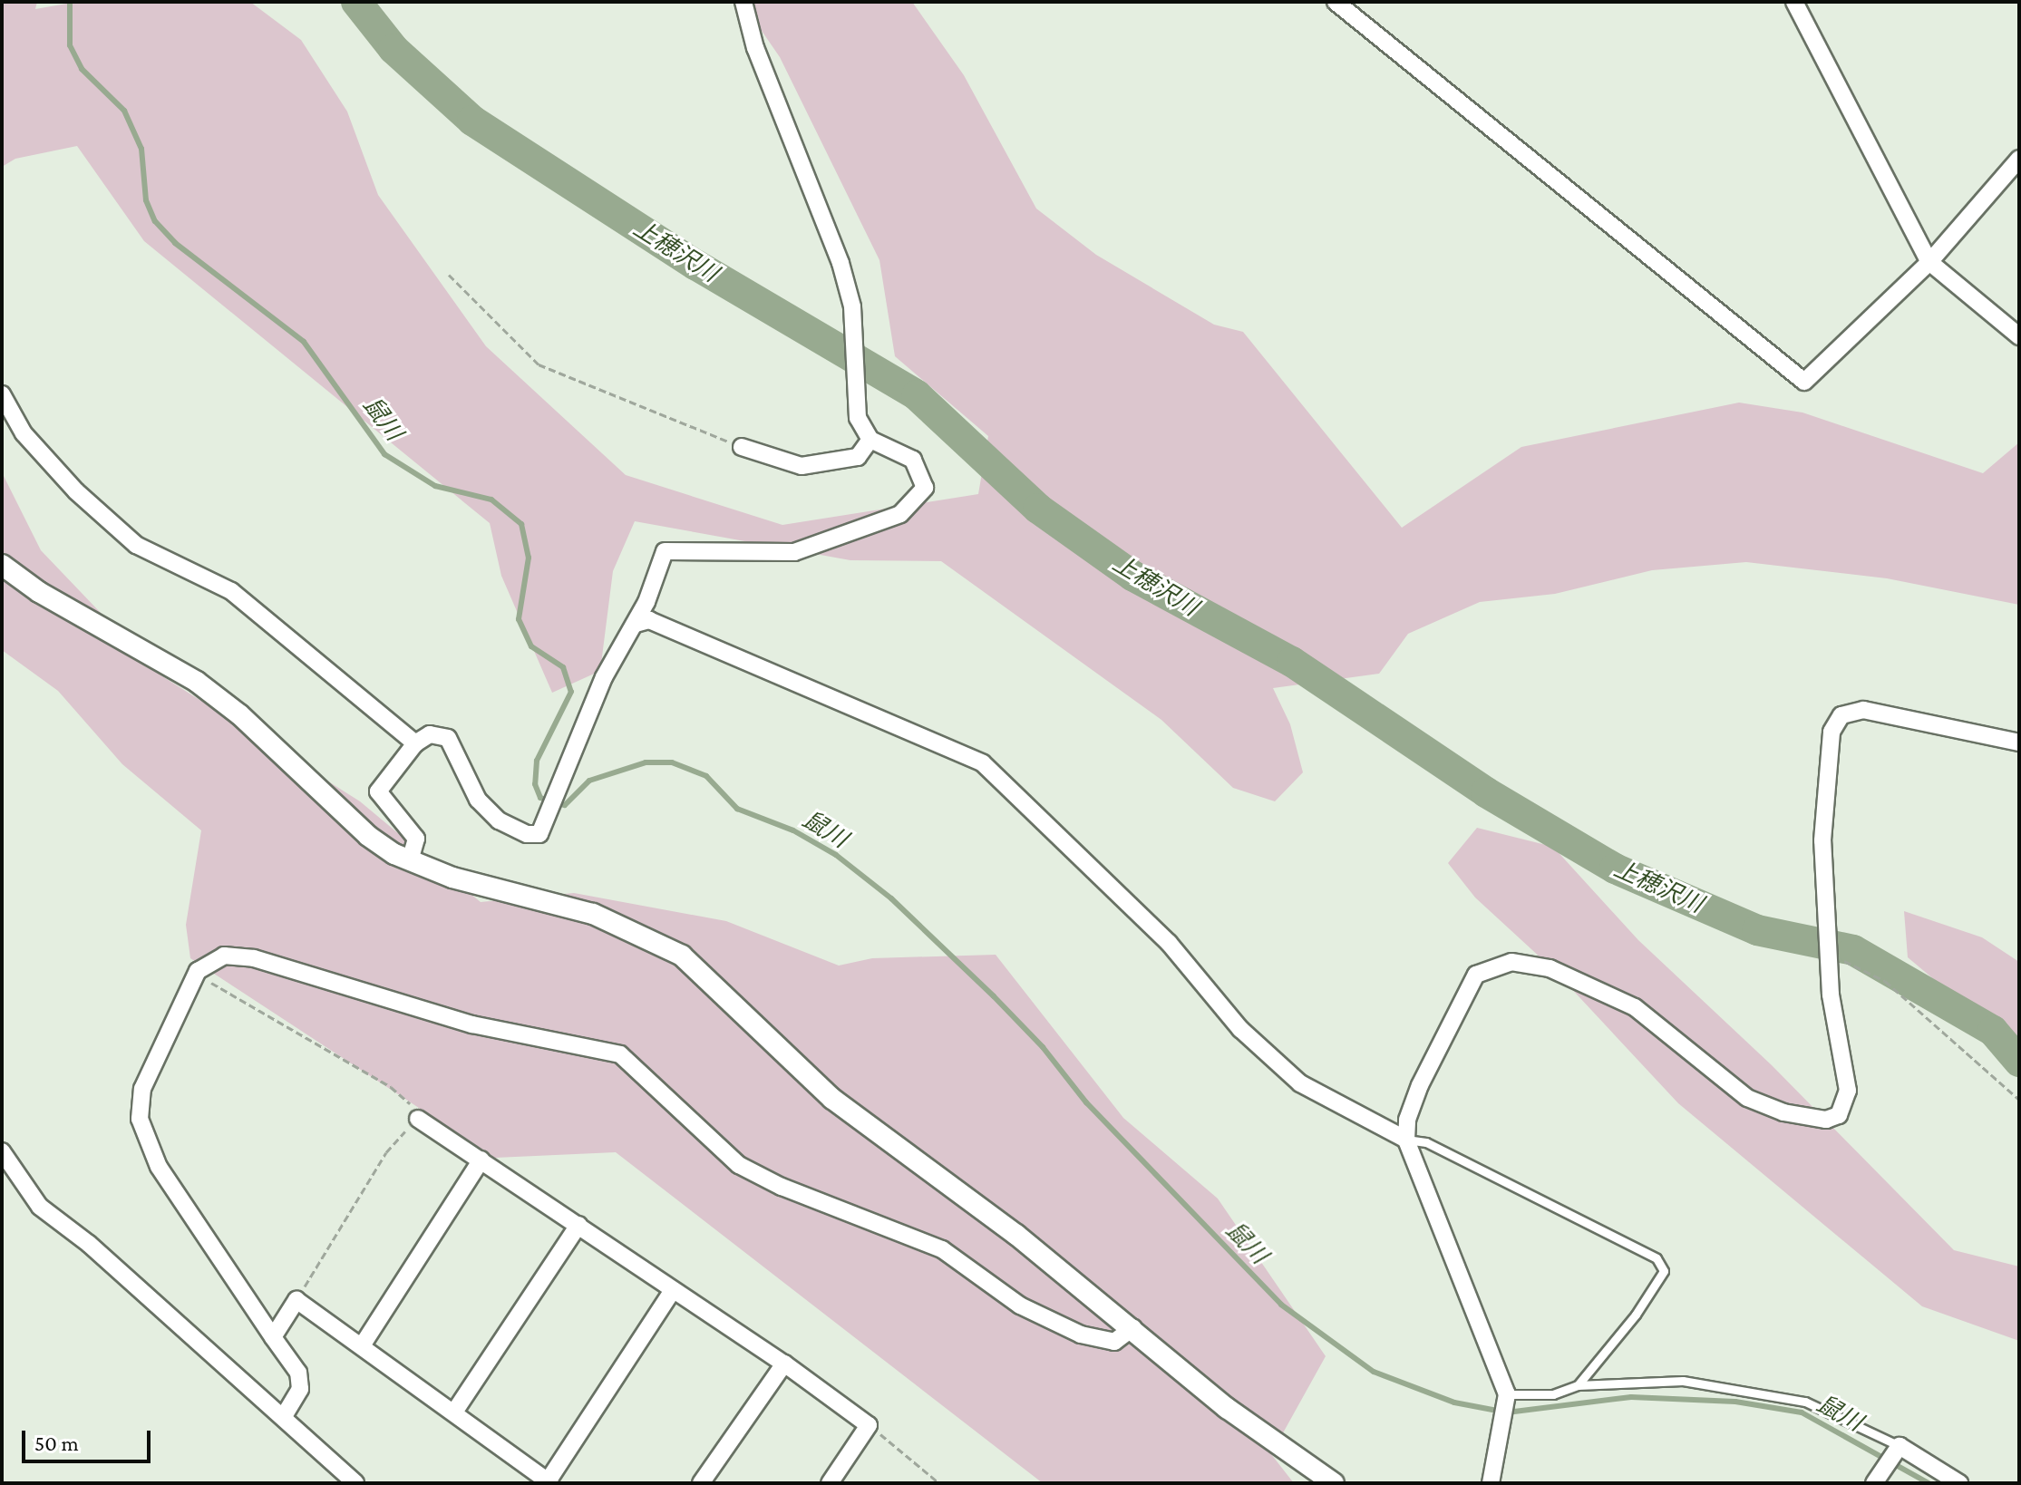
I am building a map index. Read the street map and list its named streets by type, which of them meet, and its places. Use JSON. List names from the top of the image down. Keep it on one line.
{"water":["上穂沢川","鼠川"],"scale_bar":"50 m"}
